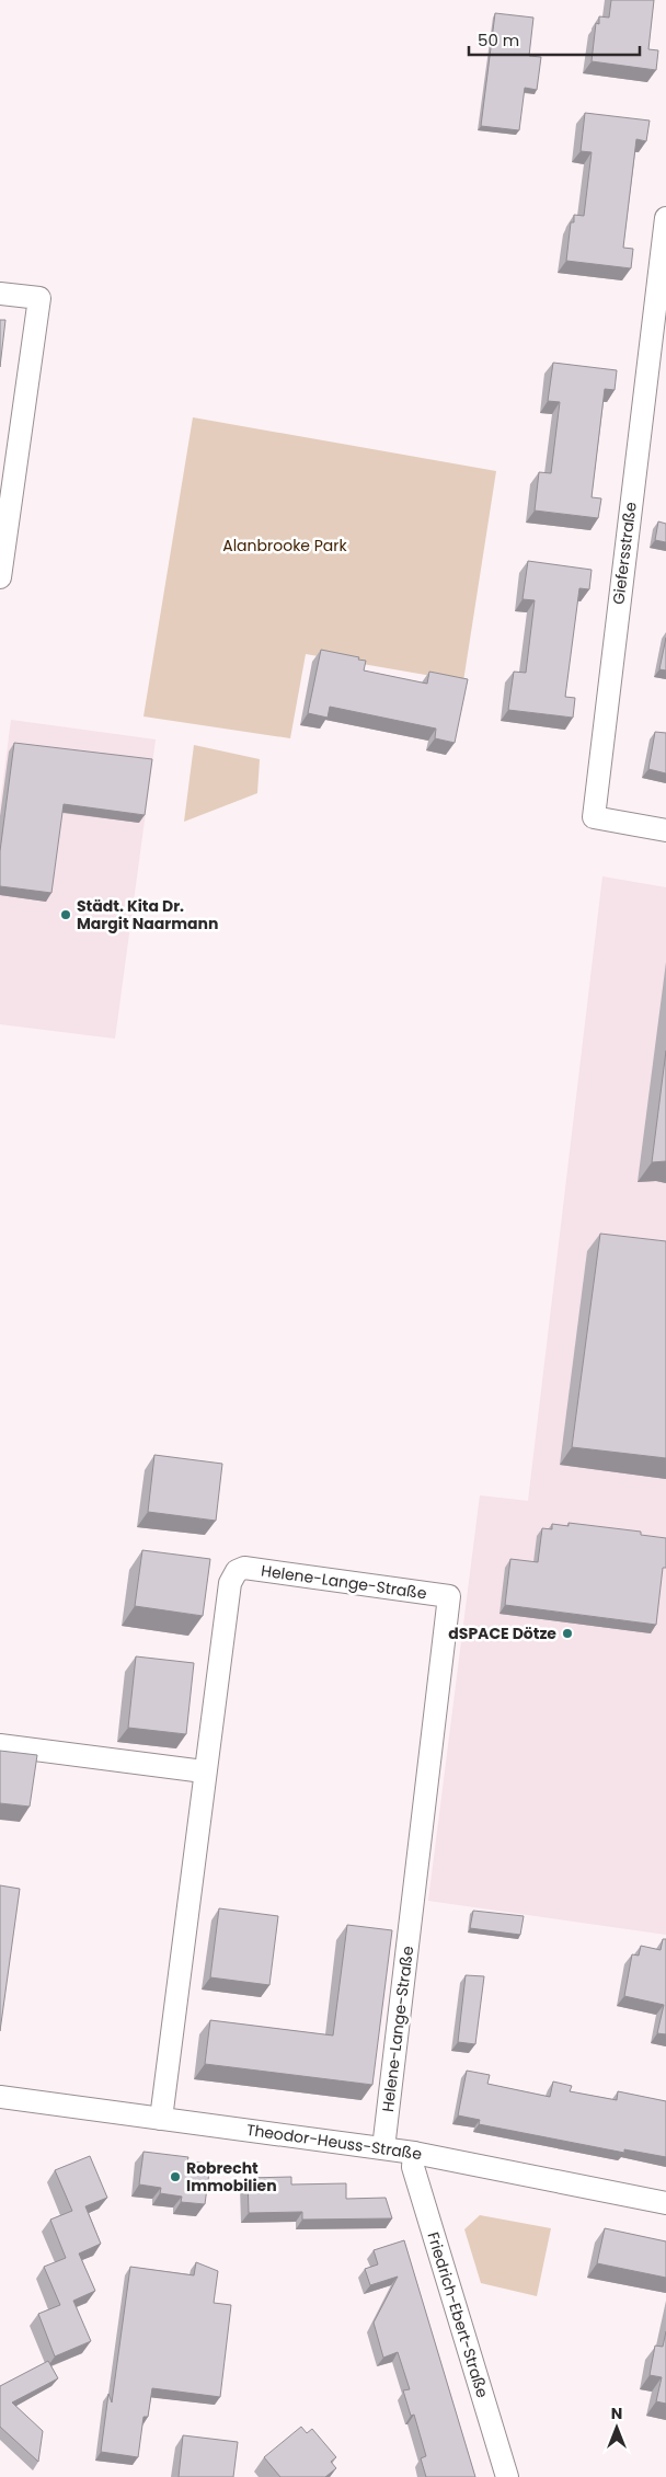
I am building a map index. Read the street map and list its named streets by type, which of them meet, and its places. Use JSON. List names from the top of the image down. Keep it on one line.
{"streets":{"street":["Giefersstraße","Helene-Lange-Straße","Theodor-Heuss-Straße","Friedrich-Ebert-Straße"]},"crossings":[["Helene-Lange-Straße","Theodor-Heuss-Straße"],["Theodor-Heuss-Straße","Friedrich-Ebert-Straße"]],"parks":["Alanbrooke Park"],"places":["Städt. Kita Dr. Margit Naarmann","dSPACE Dötze","Robrecht Immobilien"],"scale_bar":"50 m","north":"top"}
